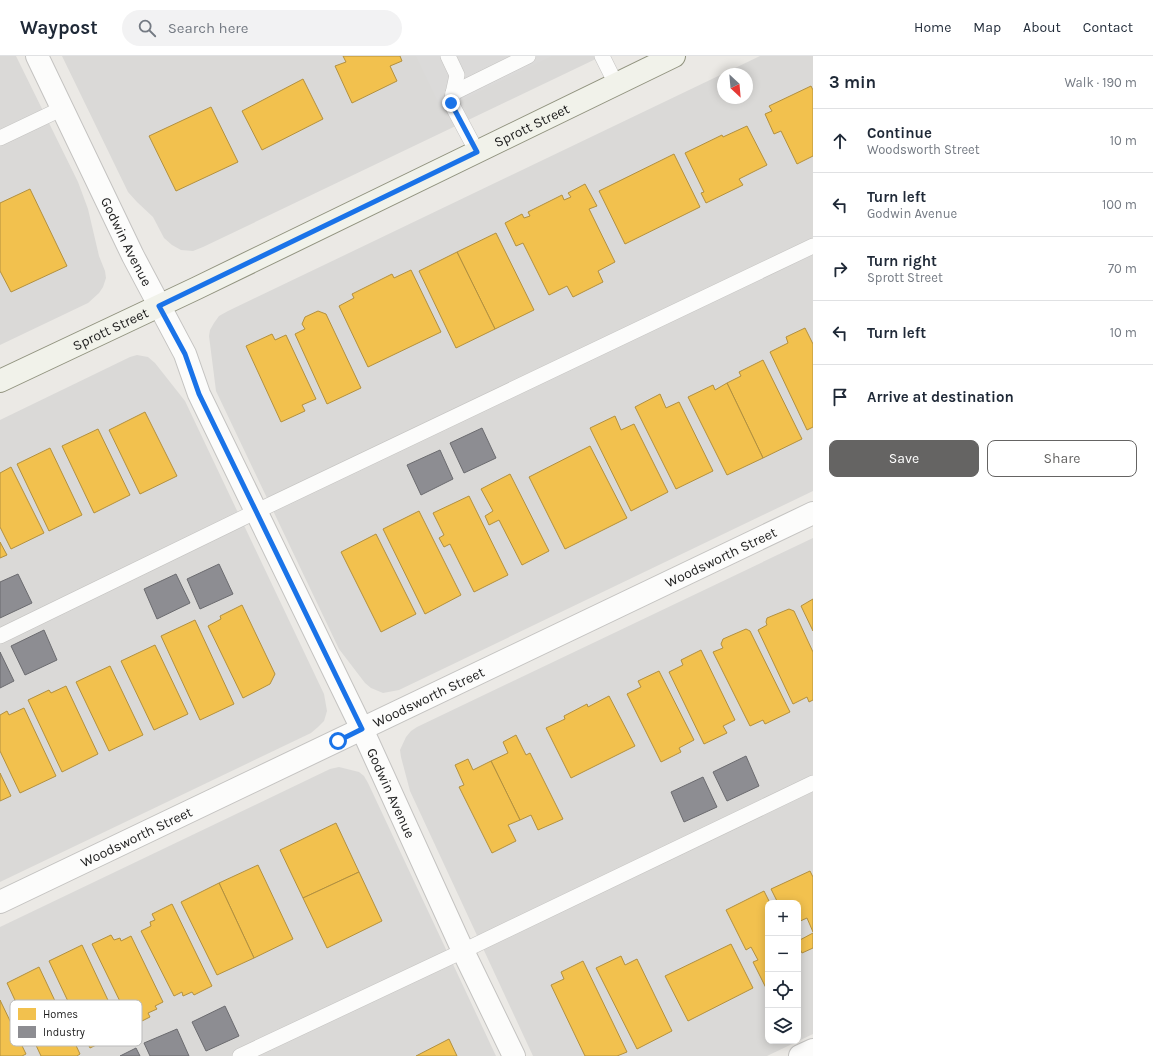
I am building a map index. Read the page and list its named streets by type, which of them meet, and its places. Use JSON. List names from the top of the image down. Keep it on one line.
{"streets":{"main road":["Sprott Street"],"street":["Godwin Avenue","Woodsworth Street"]},"crossings":[["Sprott Street","Godwin Avenue"],["Godwin Avenue","Woodsworth Street"]],"legend":["Homes","Industry"],"north":"bottom right","page":{"header":"Waypost","search":"Search here","nav":["Home","Map","About","Contact"],"heading":["3 min","Walk · 190 m"],"list":[["Continue","Woodsworth Street","10 m"],["Turn left","Godwin Avenue","100 m"],["Turn right","Sprott Street","70 m"],["Turn left","10 m"],"Arrive at destination"],"buttons":["Save","Share"],"map_buttons":["+","−"]}}
